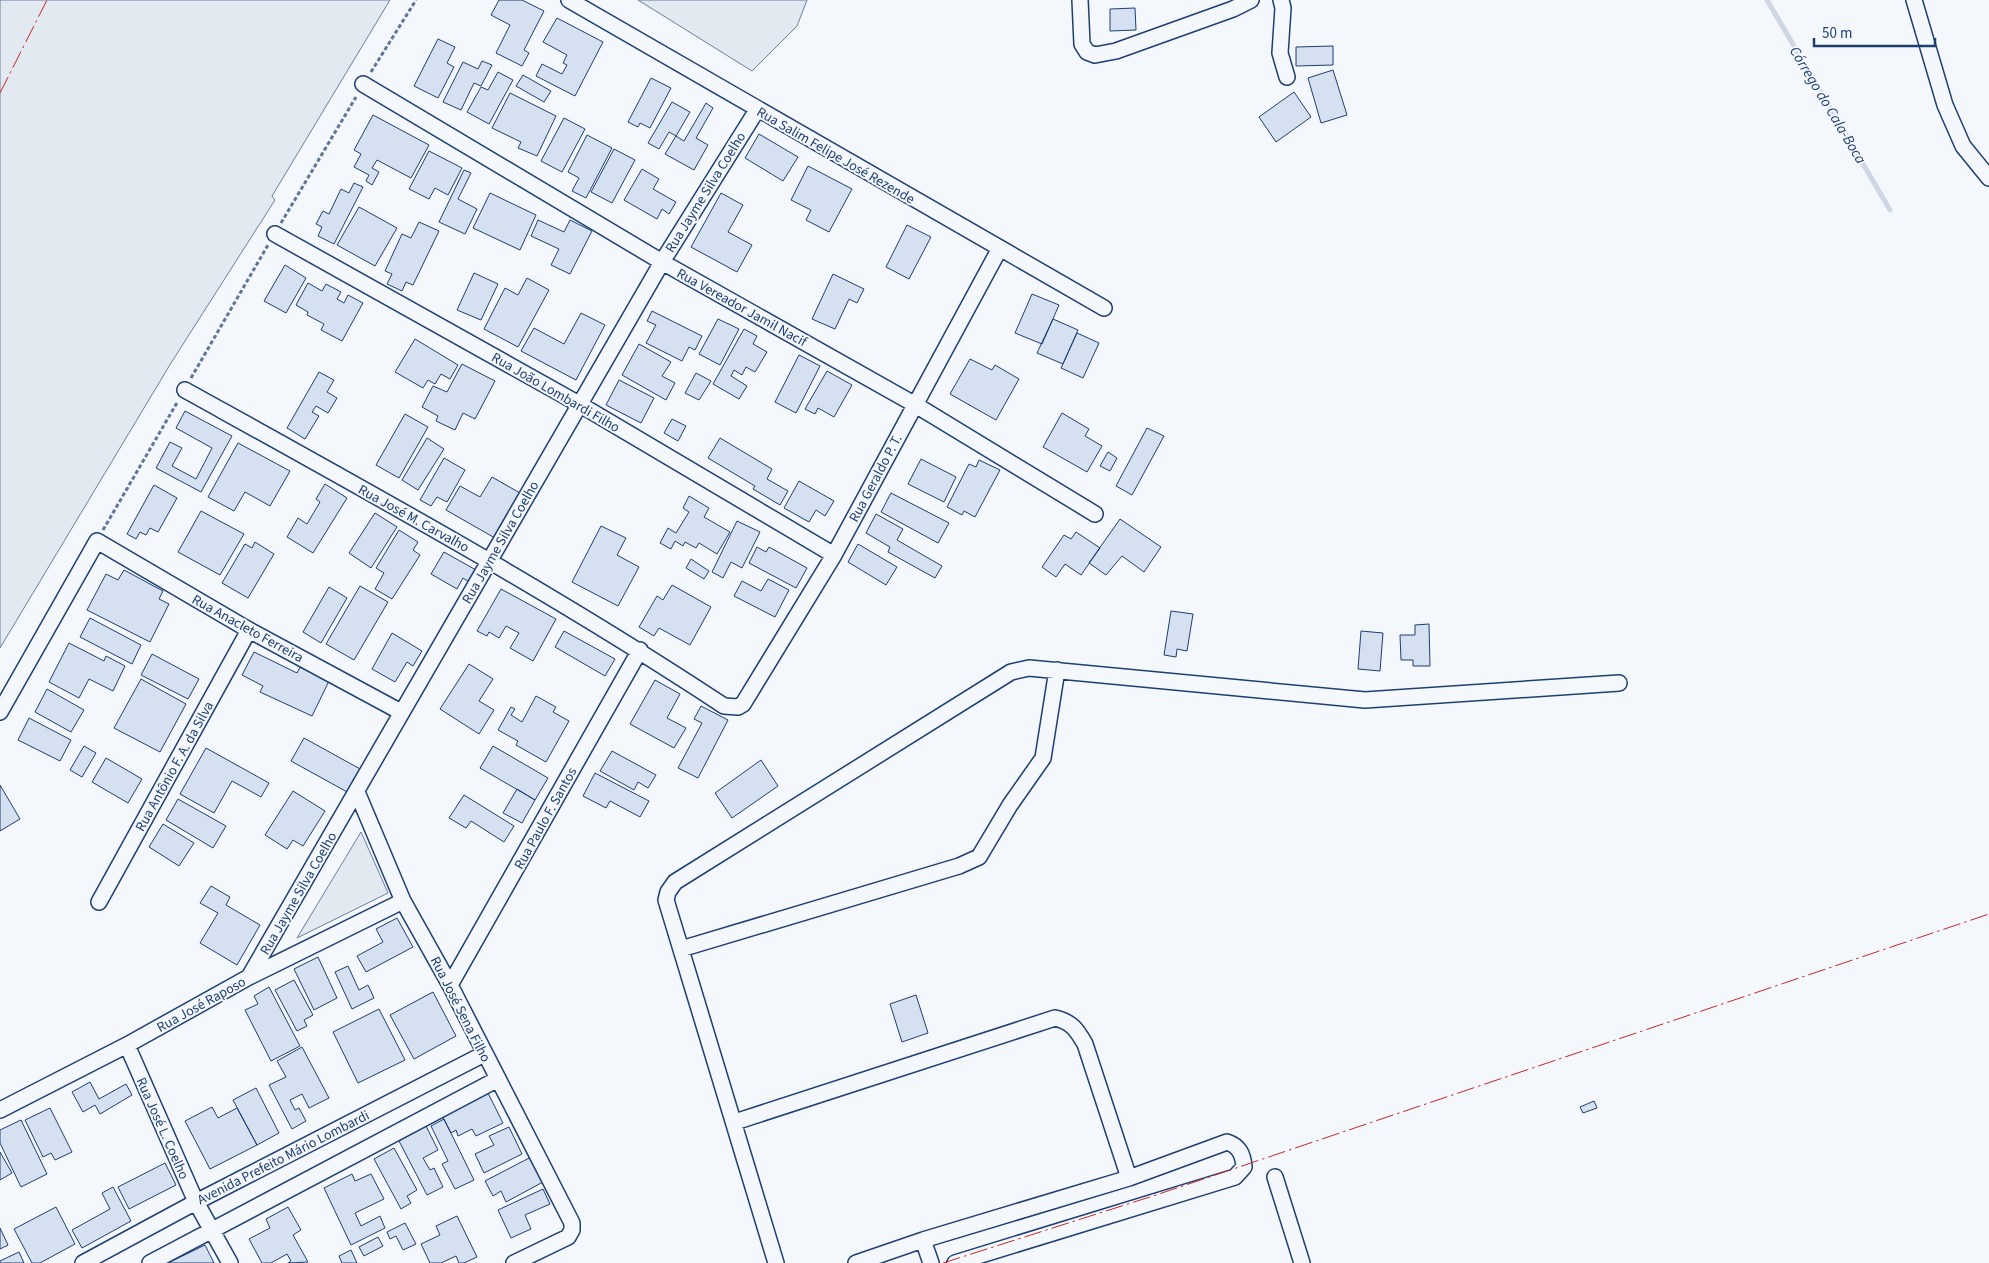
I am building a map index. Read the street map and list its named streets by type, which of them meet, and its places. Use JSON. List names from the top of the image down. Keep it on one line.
{"streets":{"street":["Rua Salim Felipe José Rezende","Rua Jayme Silva Coelho","Rua Vereador Jamil Nacif","Rua João Lombardi Filho","Rua Geraldo P. T.","Rua José M. Carvalho","Rua Anacleto Ferreira","Rua Antônio F. A. da Silva","Rua Paulo F. Santos","Rua José Raposo","Rua José Sena Filho","Rua José L. Coelho","Avenida Prefeito Mário Lombardi"]},"crossings":[["Rua Salim Felipe José Rezende","Rua Jayme Silva Coelho"],["Rua Salim Felipe José Rezende","Rua Geraldo P. T."],["Rua Jayme Silva Coelho","Rua Vereador Jamil Nacif"],["Rua Jayme Silva Coelho","Rua João Lombardi Filho"],["Rua Jayme Silva Coelho","Rua José M. Carvalho"],["Rua Jayme Silva Coelho","Rua Anacleto Ferreira"],["Rua Jayme Silva Coelho","Rua José Raposo"],["Rua Jayme Silva Coelho","Rua José Sena Filho"],["Rua Vereador Jamil Nacif","Rua Geraldo P. T."],["Rua João Lombardi Filho","Rua Geraldo P. T."],["Rua Geraldo P. T.","Rua José M. Carvalho"],["Rua José M. Carvalho","Rua Paulo F. Santos"],["Rua Anacleto Ferreira","Rua Antônio F. A. da Silva"],["Rua Paulo F. Santos","Rua José Sena Filho"],["Rua José Raposo","Rua José Sena Filho"],["Rua José Raposo","Rua José L. Coelho"],["Rua José Sena Filho","Avenida Prefeito Mário Lombardi"],["Rua José L. Coelho","Avenida Prefeito Mário Lombardi"]],"water":["Córrego do Cala-Boca"],"scale_bar":"50 m"}
